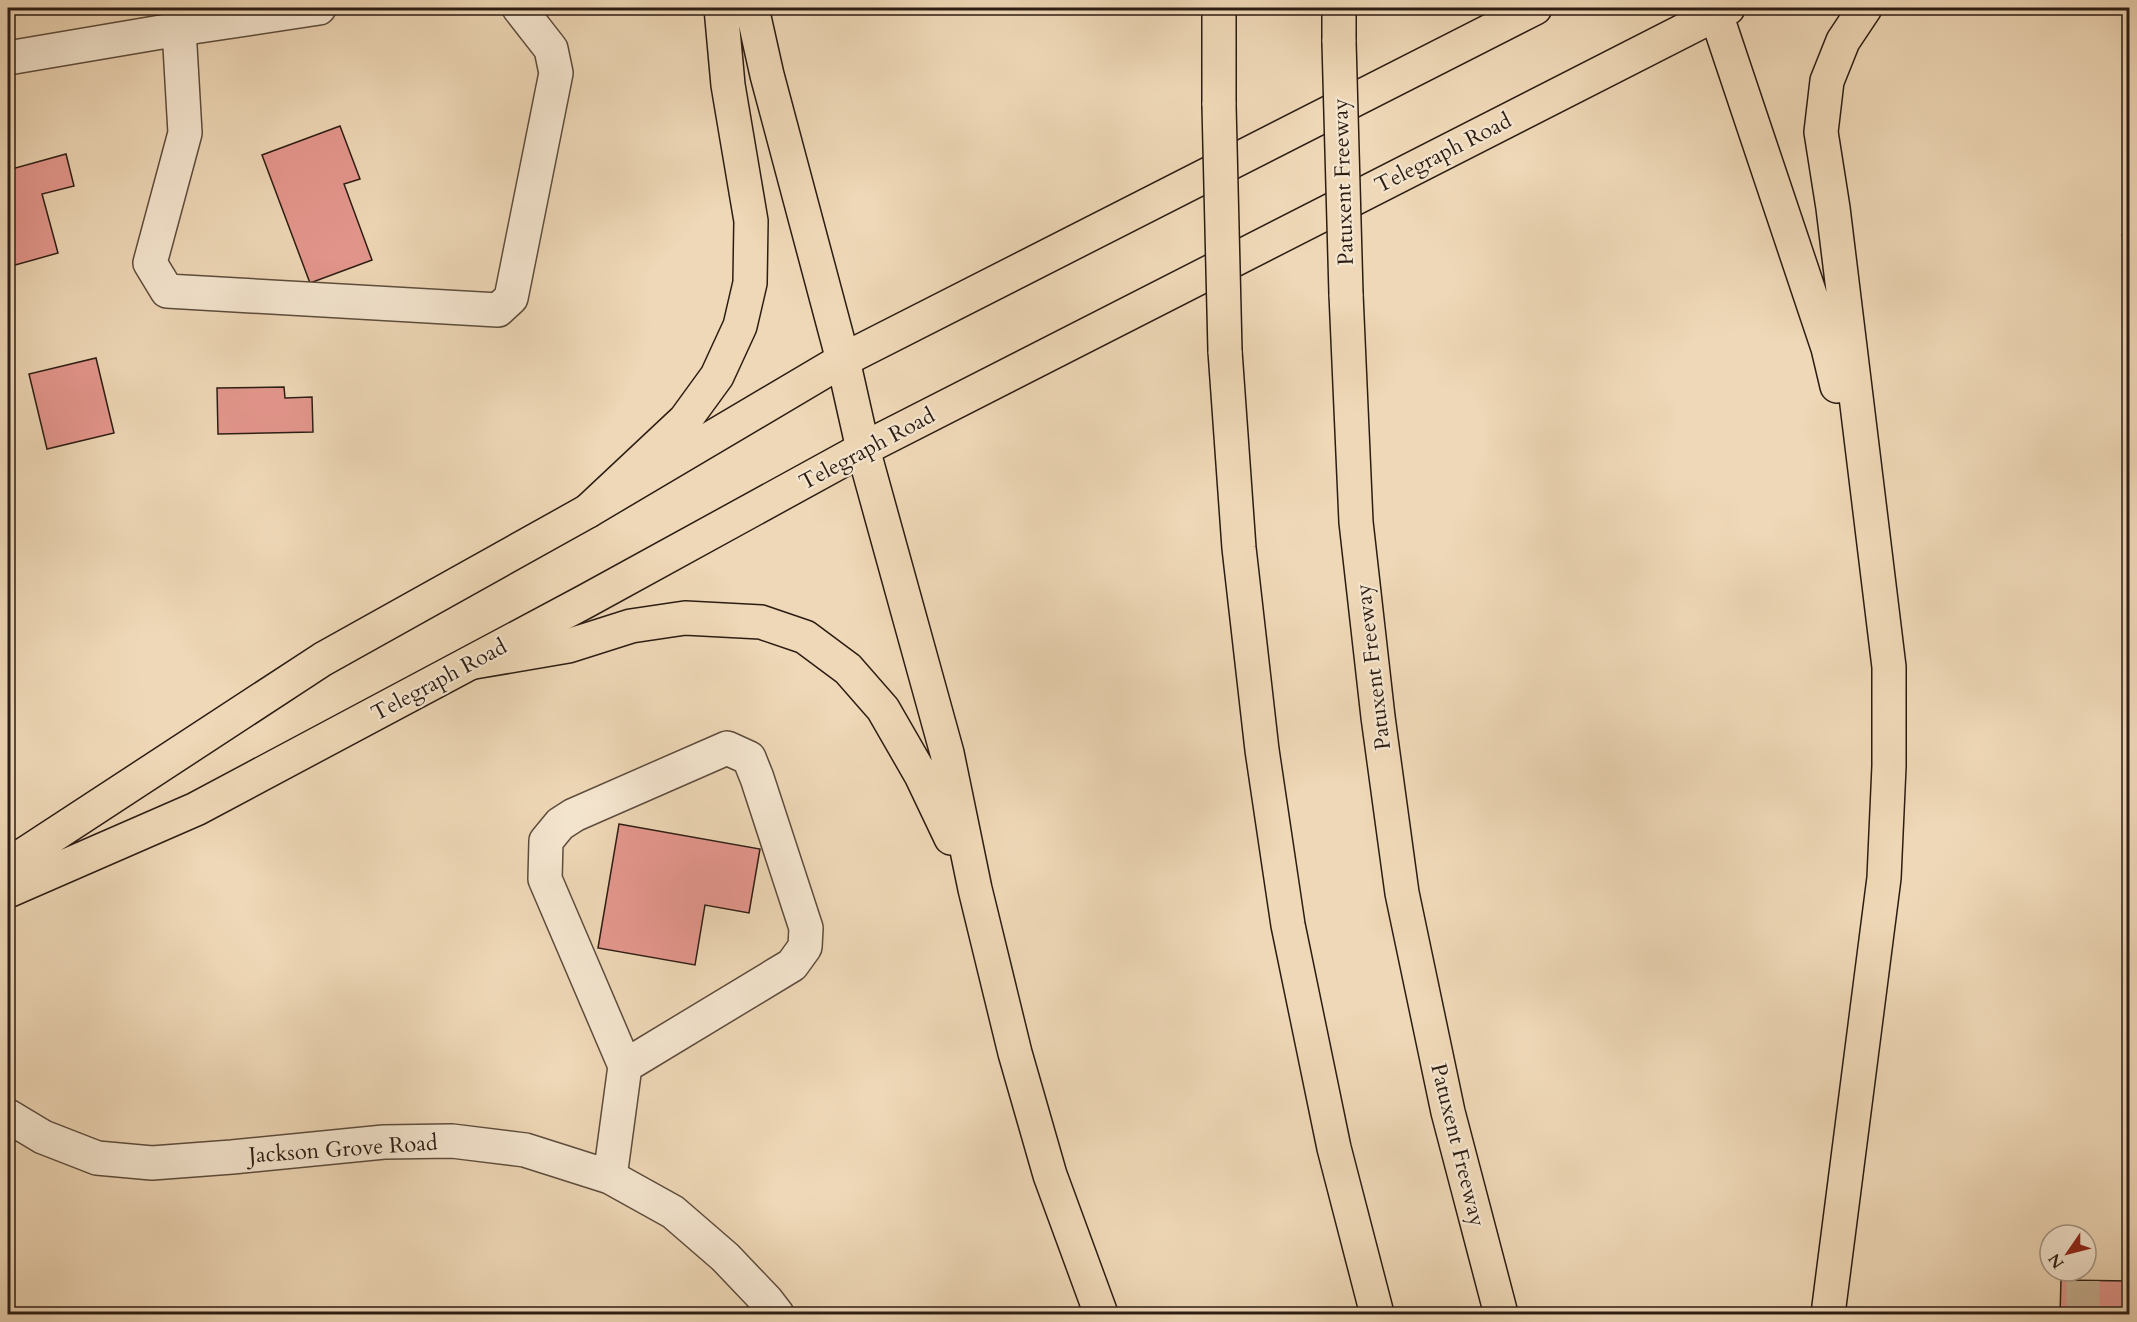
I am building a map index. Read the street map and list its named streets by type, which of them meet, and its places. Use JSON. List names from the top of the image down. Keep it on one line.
{"streets":{"main road":["Telegraph Road","Patuxent Freeway"],"street":["Jackson Grove Road"]},"north":"bottom left"}
